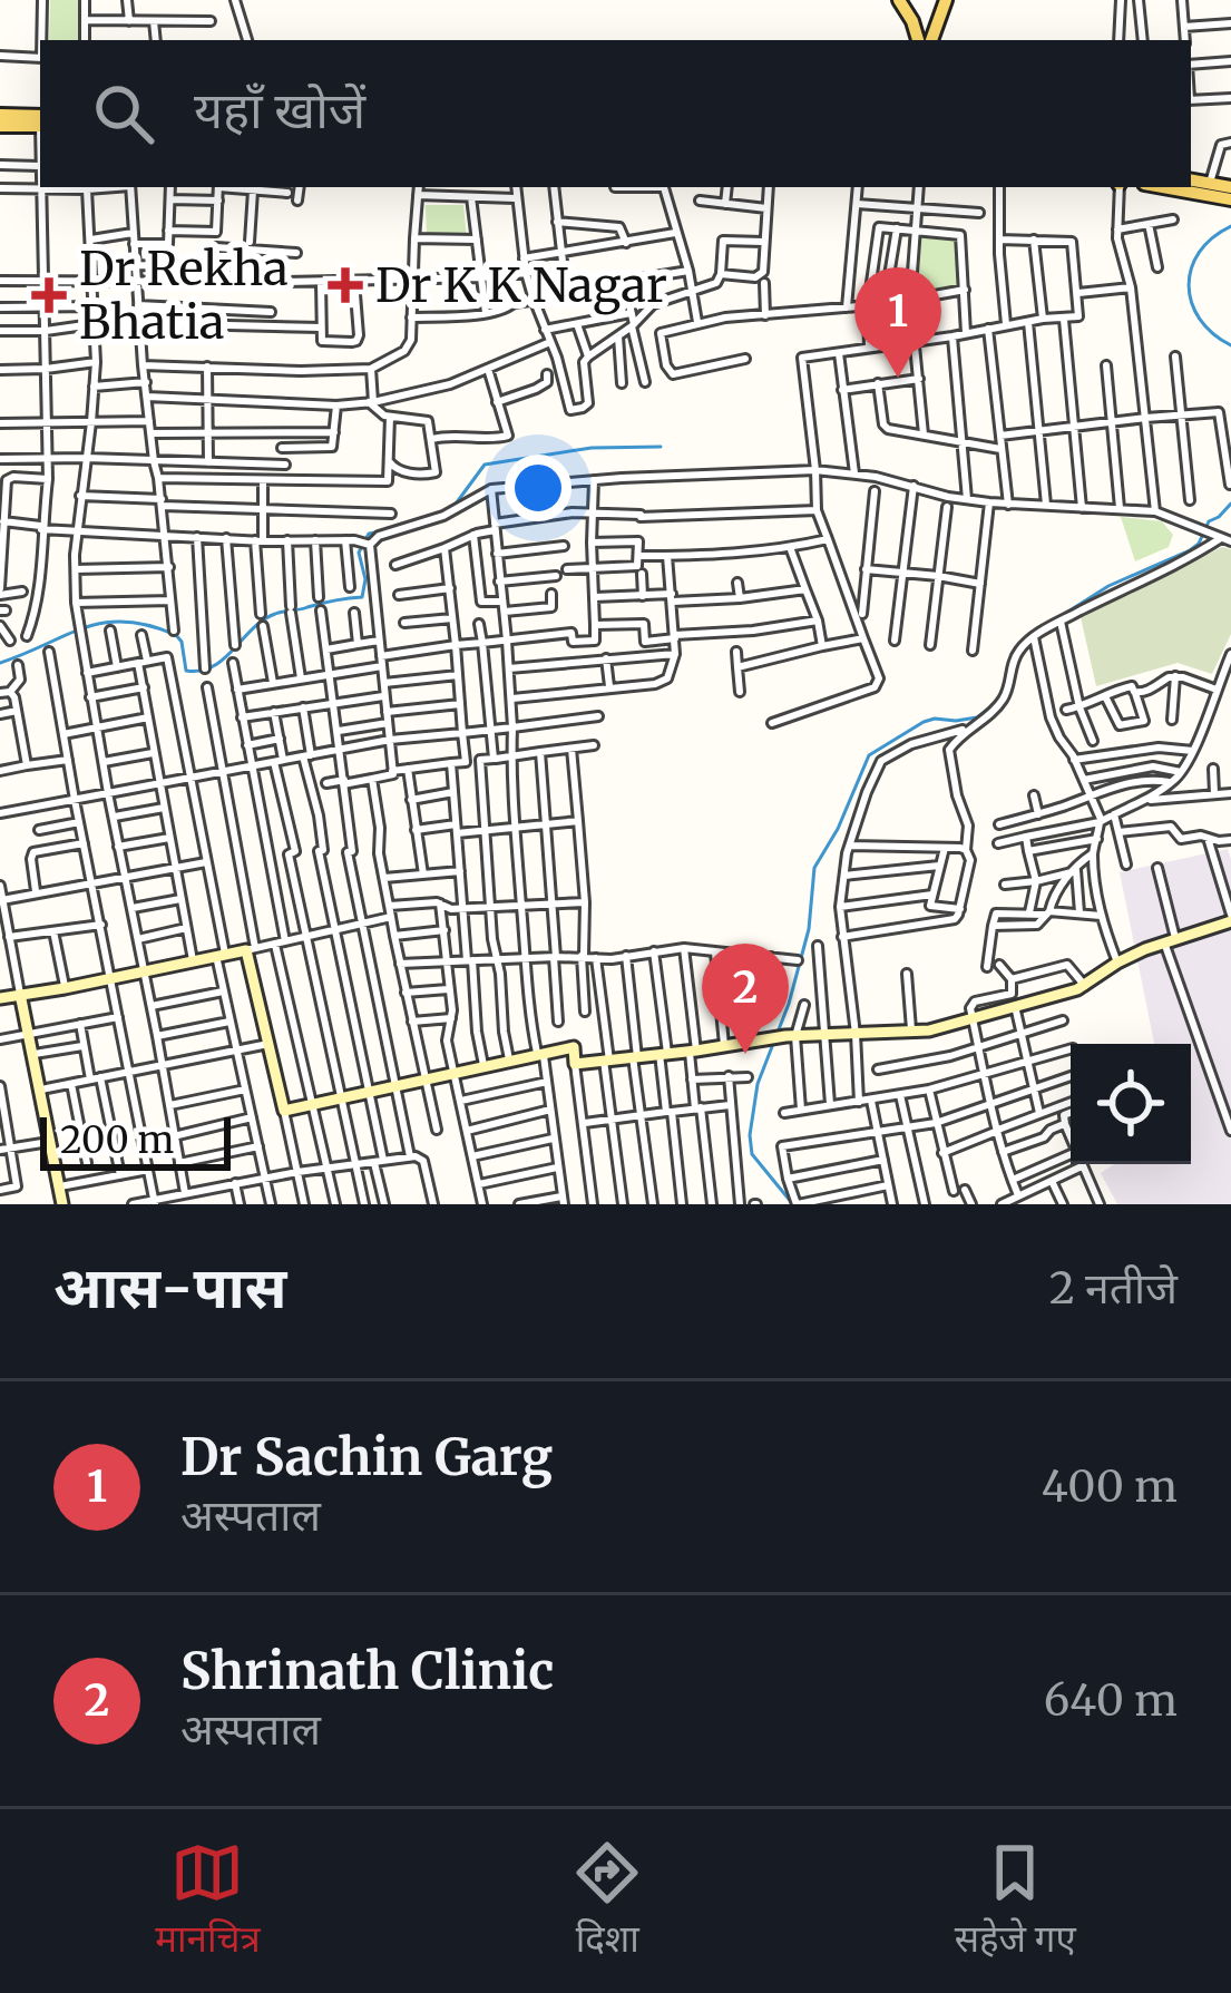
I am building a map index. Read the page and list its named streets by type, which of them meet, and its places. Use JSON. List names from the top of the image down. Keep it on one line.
{"places":{"health":["Dr K K Nagar","Dr Rekha Bhatia"]},"scale_bar":"200 m","page":{"search":"यहाँ खोजें","pins":["1","2"],"scale":"200 m","heading":["आस-पास","2 नतीजे"],"list":[{"mark":"1","name":"Dr Sachin Garg","note":"अस्पताल","value":"400 m"},{"mark":"2","name":"Shrinath Clinic","note":"अस्पताल","value":"640 m"}],"nav":["मानचित्र","दिशा","सहेजे गए"]}}
